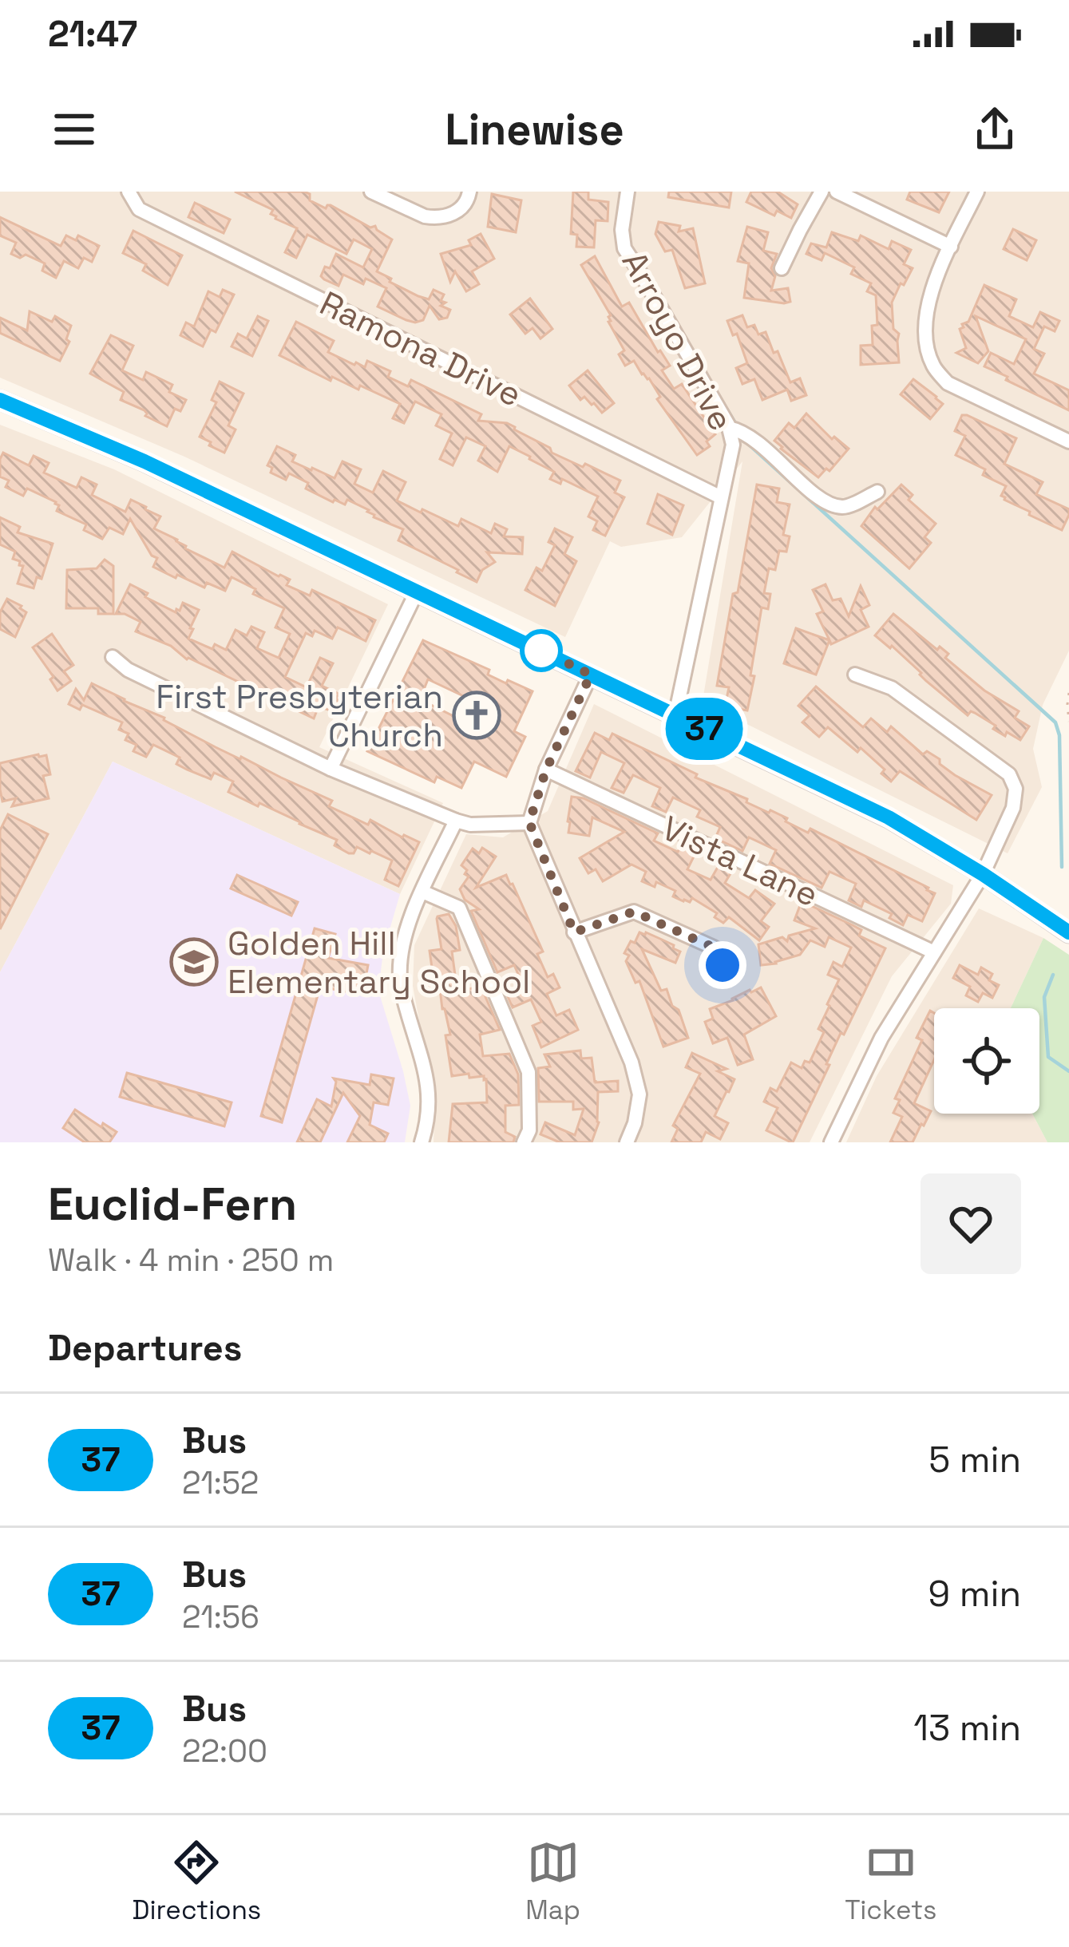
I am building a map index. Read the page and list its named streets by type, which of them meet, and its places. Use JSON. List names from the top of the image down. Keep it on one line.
{"streets":{"street":["Arroyo Drive","Ramona Drive","Vista Lane"]},"crossings":[["Arroyo Drive","Ramona Drive"]],"places":{"church":["First Presbyterian Church"],"school or university":["Golden Hill Elementary School"]},"lines":["bus line 37"],"page":{"status":"21:47","header":"Linewise","on_map":"37","heading":[["Euclid-Fern","Walk · 4 min · 250 m"],"Departures"],"list":[{"mark":"37","name":"Bus","note":"21:52","value":"5 min"},{"mark":"37","name":"Bus","note":"21:56","value":"9 min"},{"mark":"37","name":"Bus","note":"22:00","value":"13 min"}],"tabs":["Directions","Map","Tickets"]}}
